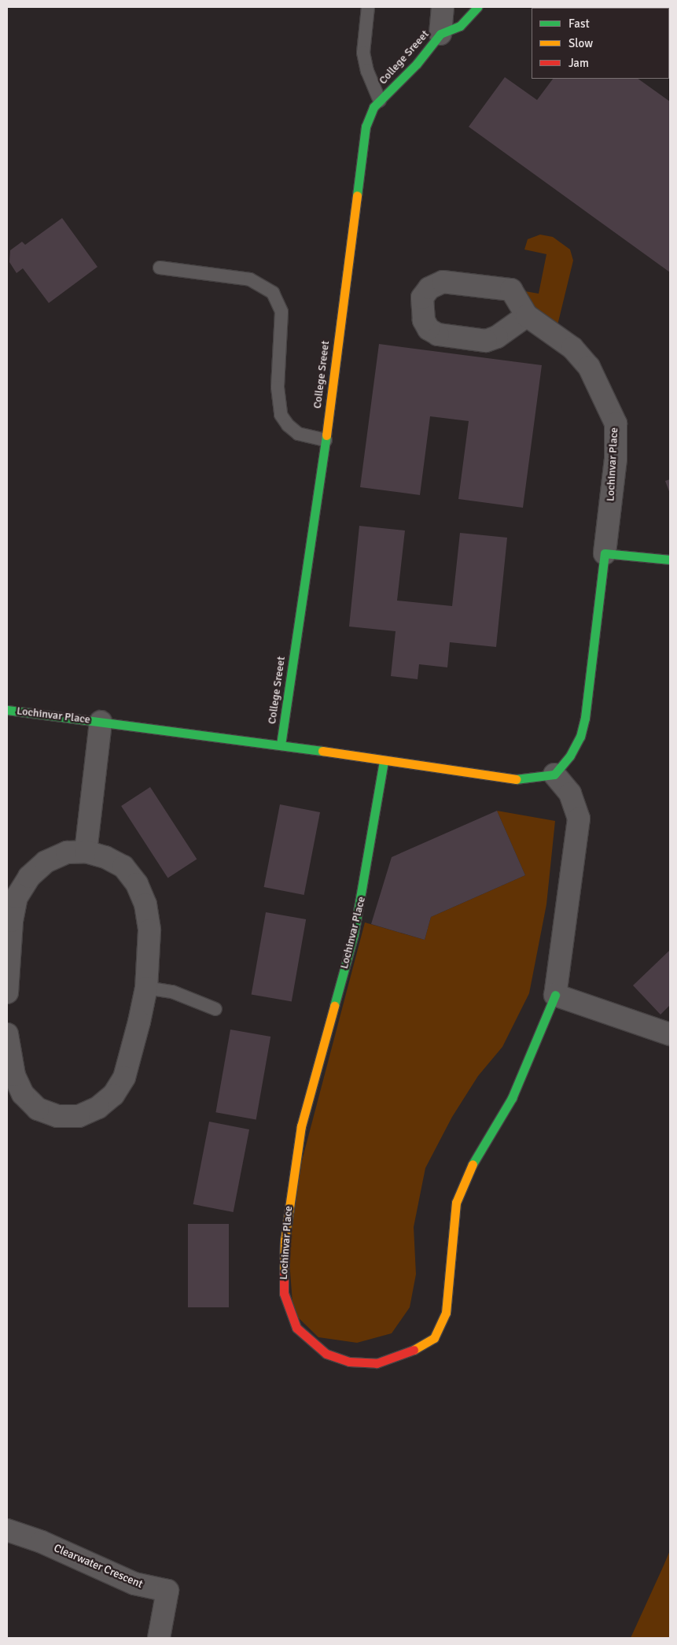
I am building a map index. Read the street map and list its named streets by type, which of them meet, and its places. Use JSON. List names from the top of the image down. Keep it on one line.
{"streets":{"street":["College Sreeet","Lochinvar Place","Clearwater Crescent"]},"crossings":[["College Sreeet","Lochinvar Place"]],"legend":["Fast","Slow","Jam"]}
